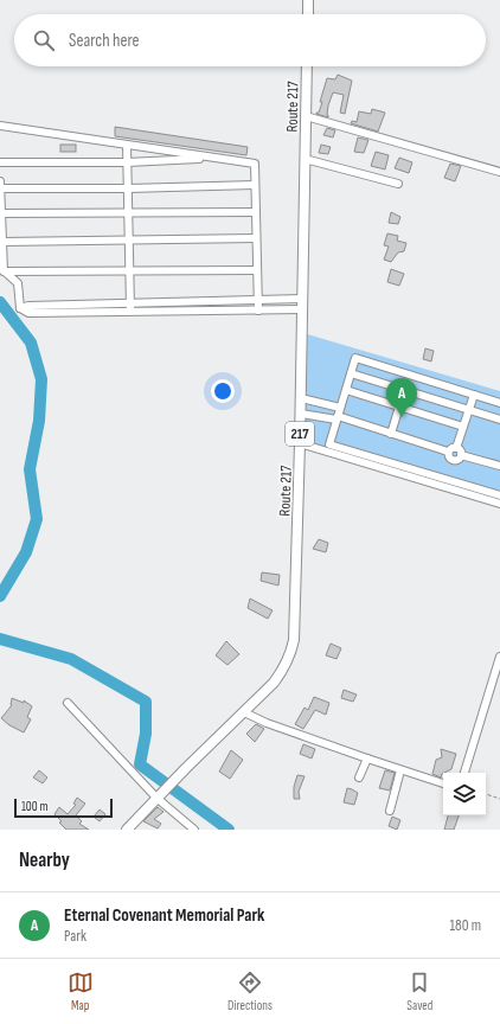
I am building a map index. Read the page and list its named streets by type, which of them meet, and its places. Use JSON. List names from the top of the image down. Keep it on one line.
{"streets":{"main road":["Route 217","217"]},"scale_bar":"100 m","page":{"search":"Search here","pins":"A","scale":"100 m","heading":"Nearby","list":[{"mark":"A","name":"Eternal Covenant Memorial Park","note":"Park","value":"180 m"}],"nav":["Map","Directions","Saved"]}}
